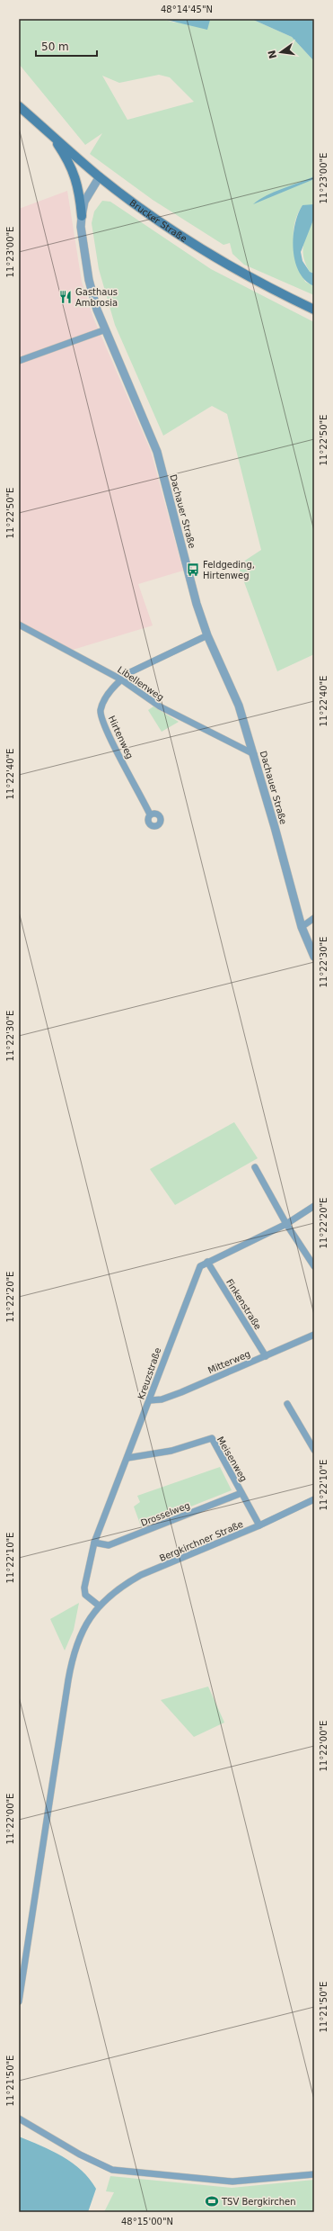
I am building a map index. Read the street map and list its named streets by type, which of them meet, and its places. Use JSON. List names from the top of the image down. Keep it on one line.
{"streets":{"main road":["Brucker Straße"],"street":["Dachauer Straße","Libellenweg","Hirtenweg","Finkenstraße","Mitterweg","Kreuzstraße","Meisenweg","Drosselweg","Bergkirchner Straße"]},"crossings":[["Brucker Straße","Dachauer Straße"],["Dachauer Straße","Libellenweg"],["Dachauer Straße","Hirtenweg"],["Libellenweg","Hirtenweg"],["Finkenstraße","Mitterweg"],["Finkenstraße","Kreuzstraße"],["Mitterweg","Kreuzstraße"],["Kreuzstraße","Meisenweg"],["Kreuzstraße","Drosselweg"],["Kreuzstraße","Bergkirchner Straße"],["Meisenweg","Drosselweg"],["Meisenweg","Bergkirchner Straße"]],"places":{"restaurant":["Gasthaus Ambrosia"],"bus stop":["Feldgeding, Hirtenweg"],"sports":["TSV Bergkirchen"]},"scale_bar":"50 m","north":"left","coordinates":["48°14'45\"N","11°23'00\"E","11°22'50\"E","11°22'40\"E","11°22'30\"E","11°22'20\"E","11°22'10\"E","11°22'00\"E","11°21'50\"E","48°15'00\"N"]}
